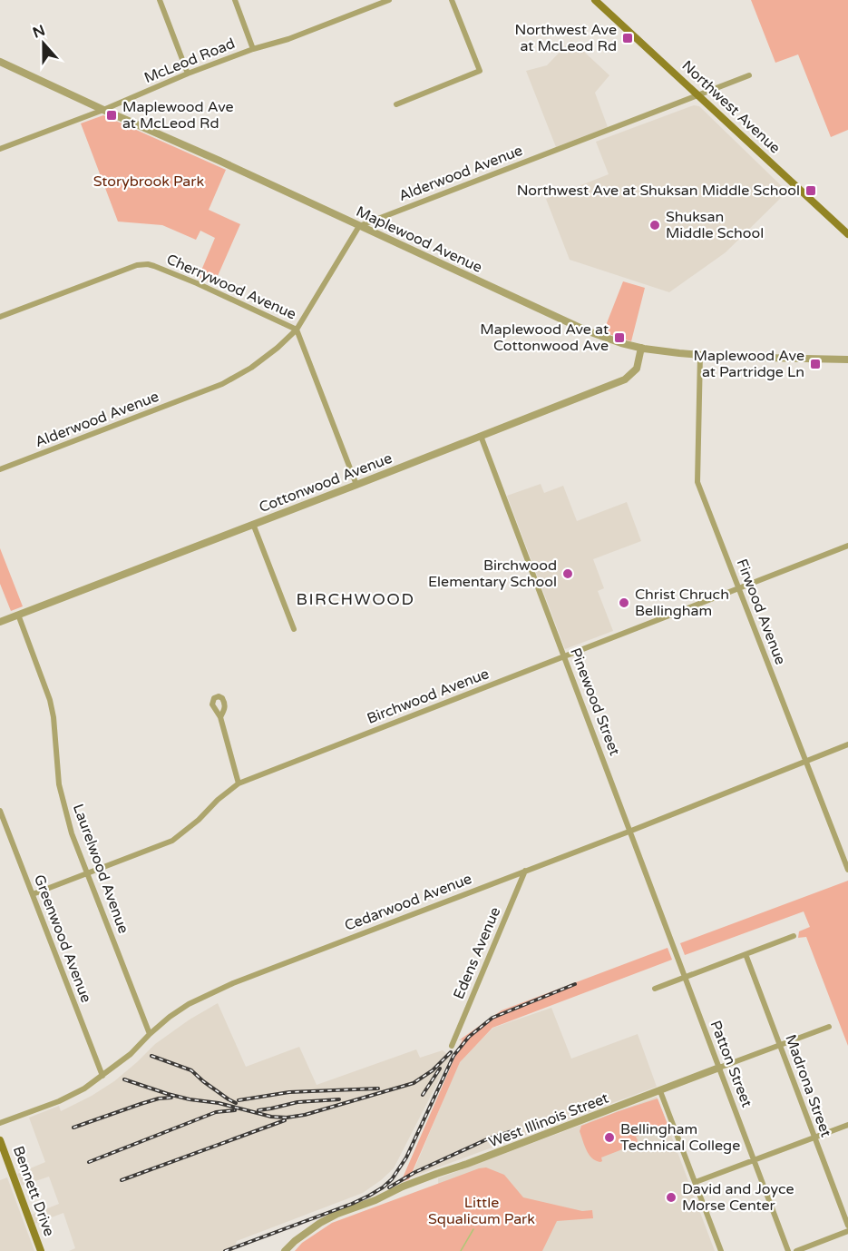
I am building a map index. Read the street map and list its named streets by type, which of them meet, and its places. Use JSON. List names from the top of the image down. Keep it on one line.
{"streets":{"main road":["Northwest Avenue","Bennett Drive"],"street":["McLeod Road","Alderwood Avenue","Maplewood Avenue","Cherrywood Avenue","Cottonwood Avenue","Firwood Avenue","Birchwood Avenue","Pinewood Street","Laurelwood Avenue","Cedarwood Avenue","Greenwood Avenue","Edens Avenue","Patton Street","Madrona Street","West Illinois Street"]},"crossings":[["McLeod Road","Maplewood Avenue"],["Northwest Avenue","Alderwood Avenue"],["Alderwood Avenue","Maplewood Avenue"],["Alderwood Avenue","Cherrywood Avenue"],["Maplewood Avenue","Cottonwood Avenue"],["Maplewood Avenue","Firwood Avenue"],["Cherrywood Avenue","Cottonwood Avenue"],["Cottonwood Avenue","Pinewood Street"],["Cottonwood Avenue","Laurelwood Avenue"],["Firwood Avenue","Birchwood Avenue"],["Firwood Avenue","Cedarwood Avenue"],["Birchwood Avenue","Pinewood Street"],["Birchwood Avenue","Laurelwood Avenue"],["Birchwood Avenue","Greenwood Avenue"],["Pinewood Street","Cedarwood Avenue"],["Pinewood Street","Patton Street"],["Laurelwood Avenue","Cedarwood Avenue"],["Cedarwood Avenue","Greenwood Avenue"],["Cedarwood Avenue","Edens Avenue"],["Patton Street","West Illinois Street"],["Madrona Street","West Illinois Street"]],"districts":["BIRCHWOOD"],"parks":["Storybrook Park","Little Squalicum Park"],"places":{"transit":["Northwest Ave at McLeod Rd","Maplewood Ave at McLeod Rd","Northwest Ave at Shuksan Middle School","Maplewood Ave at Cottonwood Ave","Maplewood Ave at Partridge Ln"],"other":["Shuksan Middle School","Birchwood Elementary School","Christ Chruch Bellingham","Bellingham Technical College","David and Joyce Morse Center"]},"north":"top"}
